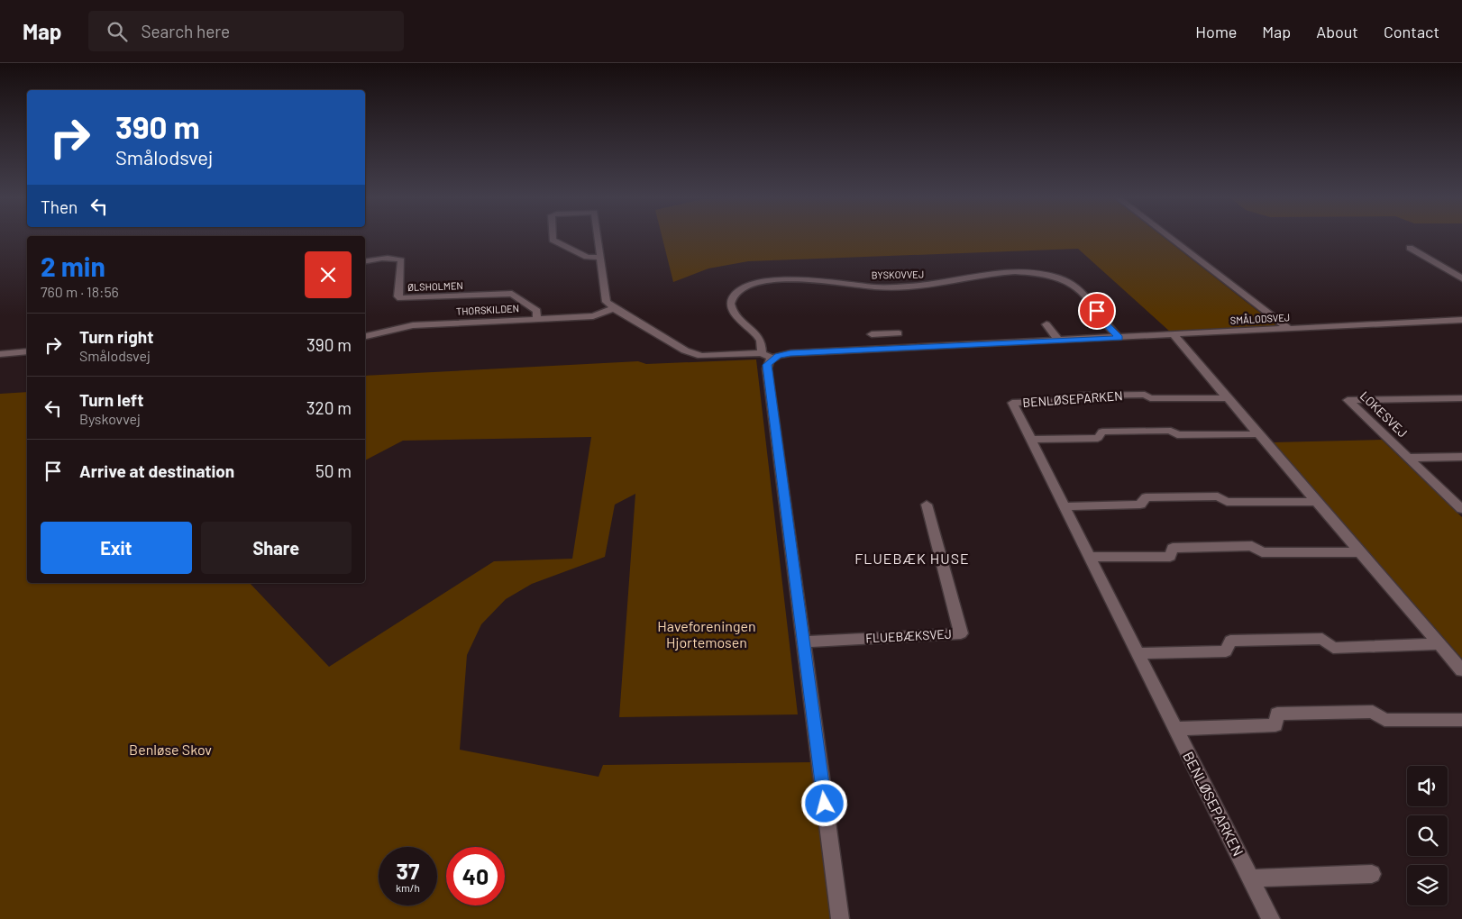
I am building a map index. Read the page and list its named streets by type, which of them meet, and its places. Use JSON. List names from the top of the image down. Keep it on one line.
{"streets":{"street":["BYSKOVVEJ","ØLSHOLMEN","THORSKILDEN","SMÅLODSVEJ","BENLØSEPARKEN","LOKESVEJ","FLUEBÆKSVEJ"]},"crossings":[["BYSKOVVEJ","SMÅLODSVEJ"],["ØLSHOLMEN","THORSKILDEN"],["THORSKILDEN","SMÅLODSVEJ"]],"districts":["FLUEBÆK HUSE"],"parks":["Haveforeningen Hjortemosen","Benløse Skov"],"page":{"header":"Map","search":"Search here","nav":["Home","Map","About","Contact"],"turn":["390 m","Smålodsvej"],"then":"Then","heading":["2 min","760 m · 18:56"],"list":[{"name":"Turn right","note":"Smålodsvej","value":"390 m"},{"name":"Turn left","note":"Byskovvej","value":"320 m"},{"name":"Arrive at destination","value":"50 m"}],"buttons":["Exit","Share"],"speed":"37 km/h","limit":"40"}}
